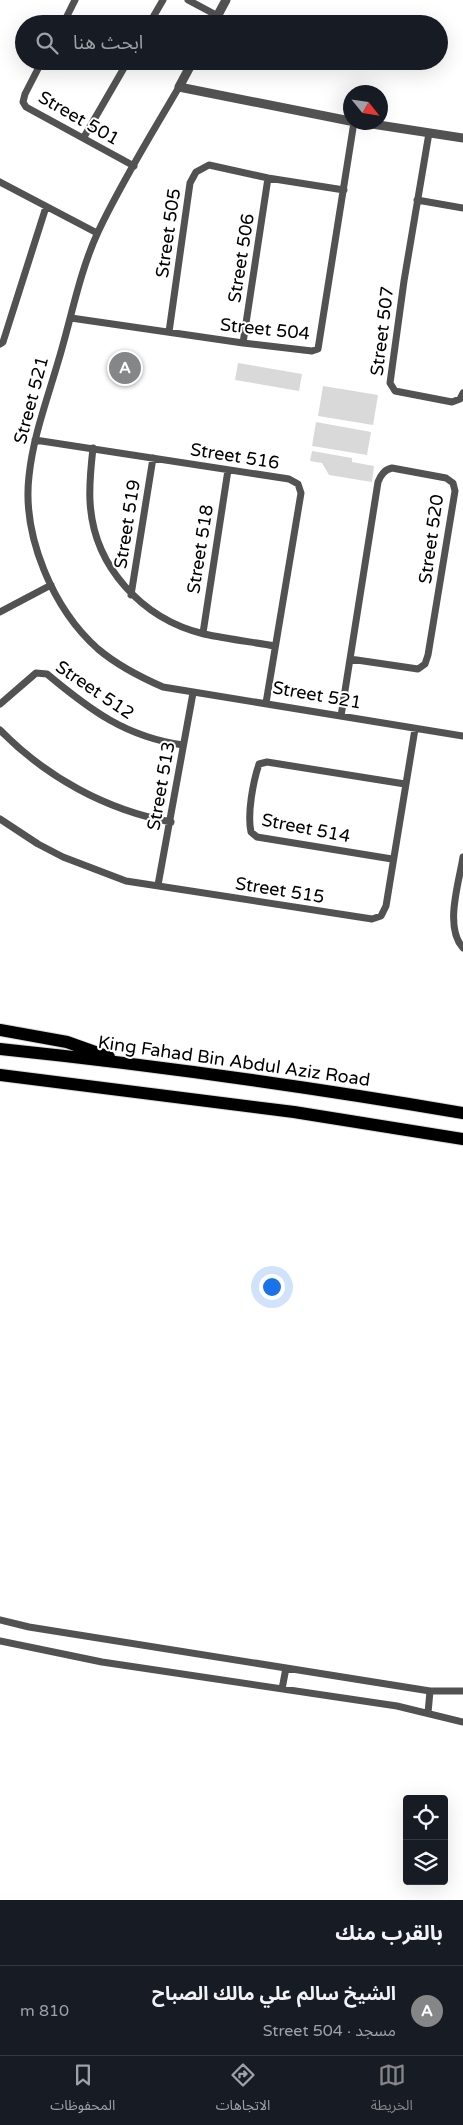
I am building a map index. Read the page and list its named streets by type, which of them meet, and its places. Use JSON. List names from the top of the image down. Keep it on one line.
{"streets":{"highway":["King Fahad Bin Abdul Aziz Road"],"street":["Street 501","Street 505","Street 506","Street 504","Street 507","Street 521","Street 516","Street 519","Street 520","Street 518","Street 512","Street 513","Street 514","Street 515"]},"crossings":[["Street 501","Street 521"],["Street 505","Street 506"],["Street 505","Street 504"],["Street 506","Street 504"],["Street 504","Street 521"],["Street 521","Street 516"],["Street 521","Street 520"],["Street 521","Street 513"],["Street 521","Street 515"],["Street 516","Street 519"],["Street 516","Street 518"],["Street 512","Street 513"],["Street 513","Street 515"],["Street 514","Street 515"]],"north":"bottom right","page":{"search":"ابحث هنا","pins":"A","heading":"بالقرب منك","list":[{"mark":"A","name":"الشيخ سالم علي مالك الصباح","note":"مسجد · Street 504","value":"810 m"}],"nav":["الخريطة","الاتجاهات","المحفوظات"]}}
